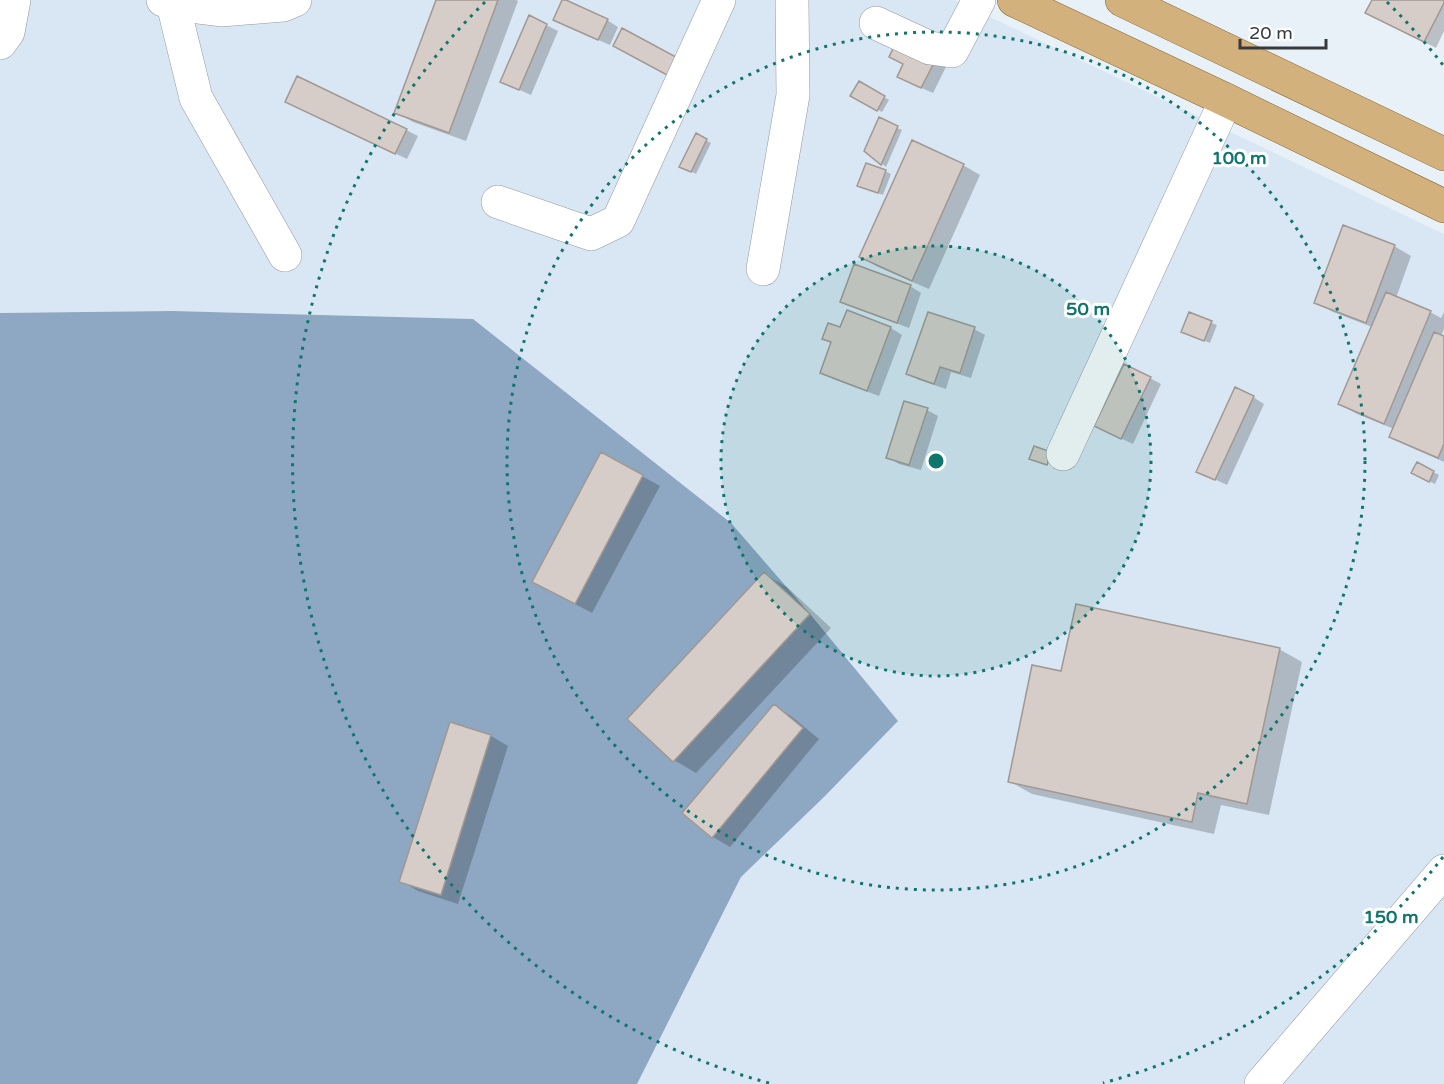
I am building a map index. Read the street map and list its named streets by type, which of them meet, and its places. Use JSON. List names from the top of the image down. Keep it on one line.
{"scale_bar":"20 m","rings":["100 m","50 m","150 m"]}
